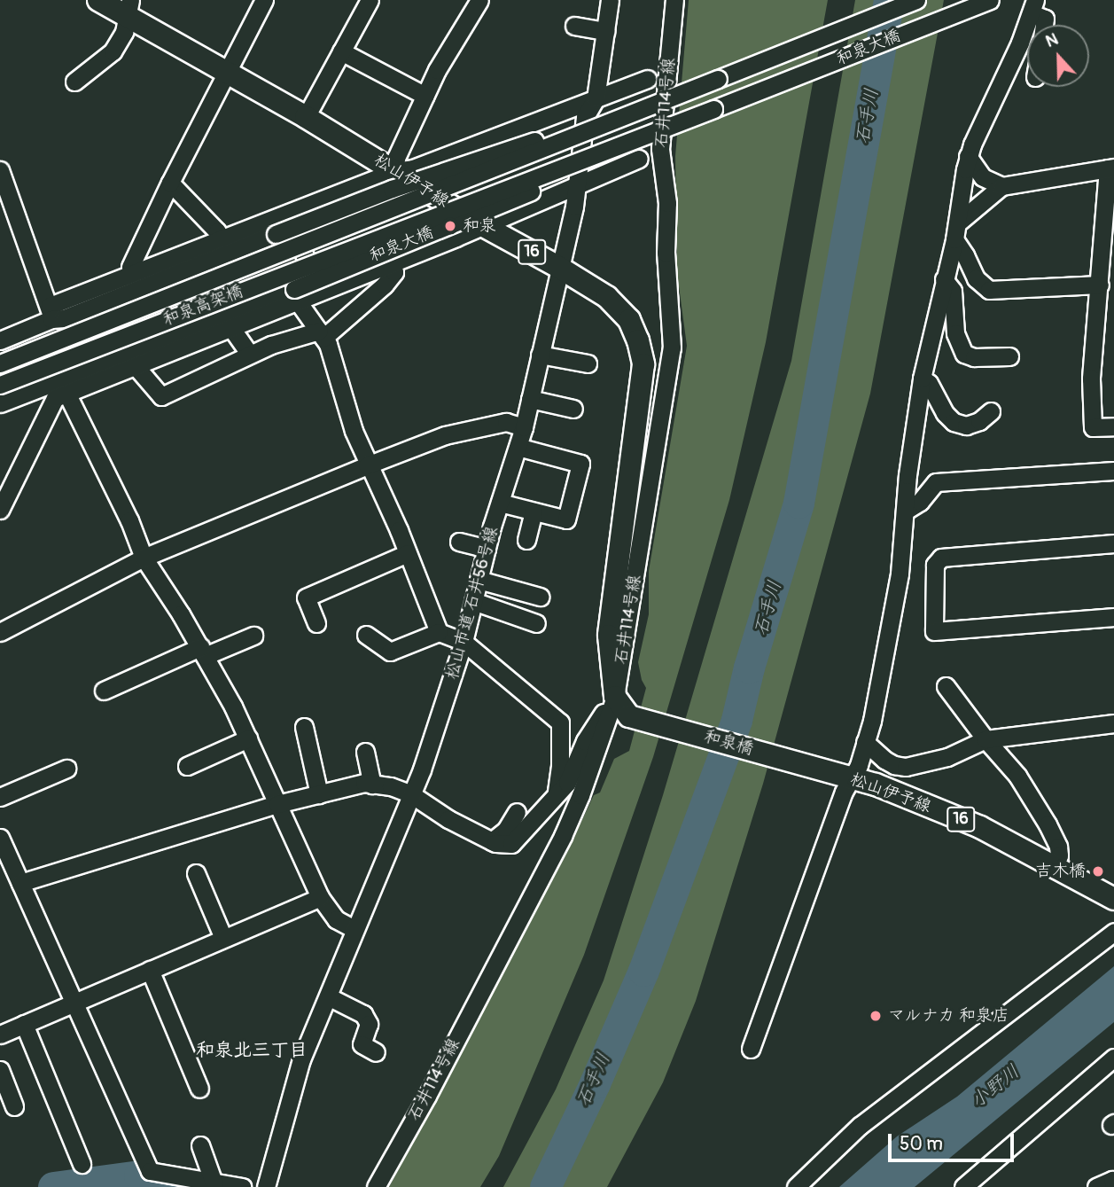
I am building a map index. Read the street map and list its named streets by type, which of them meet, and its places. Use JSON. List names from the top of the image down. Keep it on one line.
{"streets":{"main road":["松山伊予線","16","和泉橋"],"street":["和泉大橋","石井114号線","和泉高架橋","松山市道 石井56号線"]},"crossings":[["和泉大橋","和泉高架橋"],["石井114号線","松山伊予線"],["石井114号線","和泉橋"],["松山伊予線","松山市道 石井56号線"],["松山伊予線","和泉橋"]],"districts":["和泉北三丁目"],"water":["石手川","小野川"],"places":["和泉","吉木橋","マルナカ 和泉店"],"scale_bar":"50 m","north":"top"}
